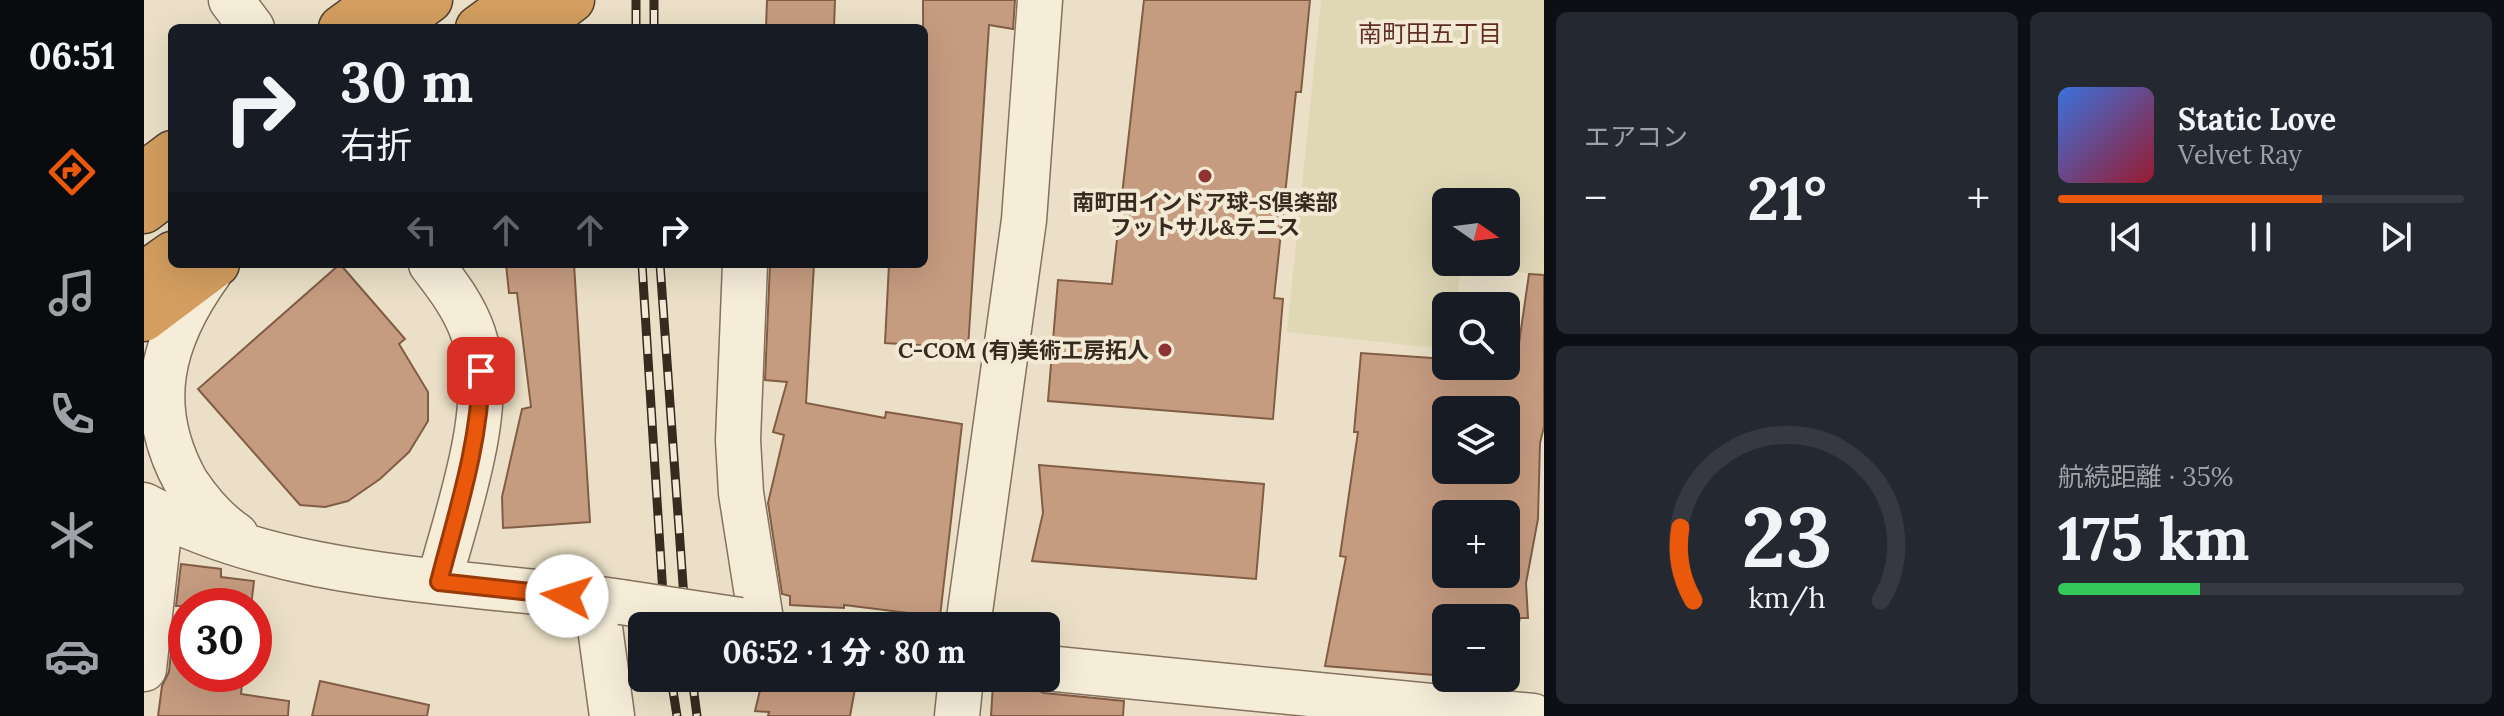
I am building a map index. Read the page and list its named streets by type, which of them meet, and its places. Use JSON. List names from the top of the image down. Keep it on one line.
{"districts":["南町田五丁目"],"places":["南町田インドア球-S倶楽部 フットサル&テニス","C-COM (有)美術工房拓人"],"north":"right","page":{"tabs":"06:51","tile":["エアコン",["航続距離 · 35%","175 km"]],"turn":["30 m","右折"],"song":["Static Love","Velvet Ray"],"heat":["−","21°","+"],"map_buttons":["+","−"],"limit":"30","trip":"06:52 · 1 分 · 80 m","gauge":["23","km/h"]}}
